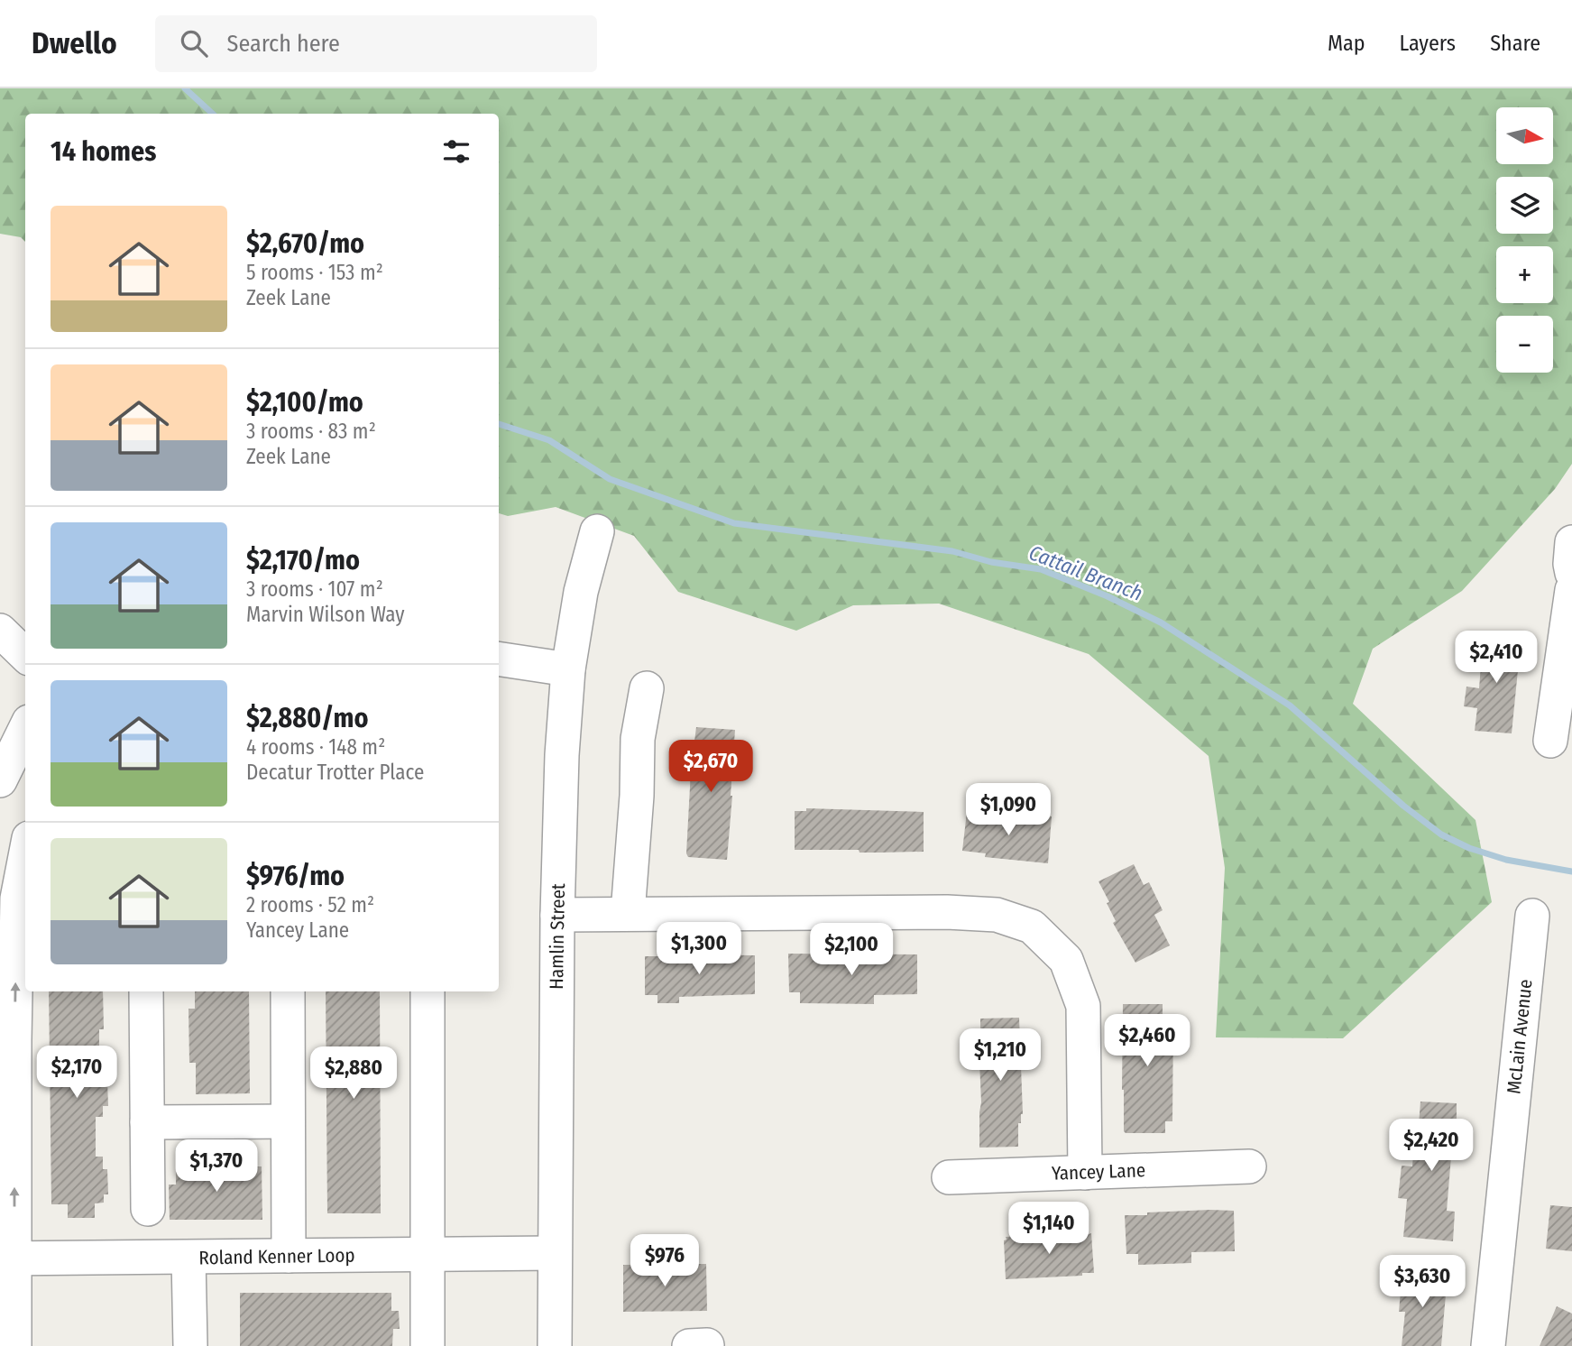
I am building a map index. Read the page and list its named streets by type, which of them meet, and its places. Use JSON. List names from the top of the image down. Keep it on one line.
{"streets":{"street":["Hamlin Street","McLain Avenue","Yancey Lane","Roland Kenner Loop"]},"crossings":[["Hamlin Street","Roland Kenner Loop"]],"water":["Cattail Branch"],"north":"right","page":{"header":"Dwello","search":"Search here","nav":["Map","Layers","Share"],"map_buttons":["+","−"],"heading":"14 homes","list":[{"name":"$2,670/mo","note":"5 rooms · 153 m² · Zeek Lane"},{"name":"$2,100/mo","note":"3 rooms · 83 m² · Zeek Lane"},{"name":"$2,170/mo","note":"3 rooms · 107 m² · Marvin Wilson Way"},{"name":"$2,880/mo","note":"4 rooms · 148 m² · Decatur Trotter Place"},{"name":"$976/mo","note":"2 rooms · 52 m² · Yancey Lane"}],"price":["$2,410","$2,670","$1,090","$1,300","$2,100","$2,460","$1,210","$2,170","$2,880","$2,420","$1,370","$1,140","$976","$3,630"]}}
